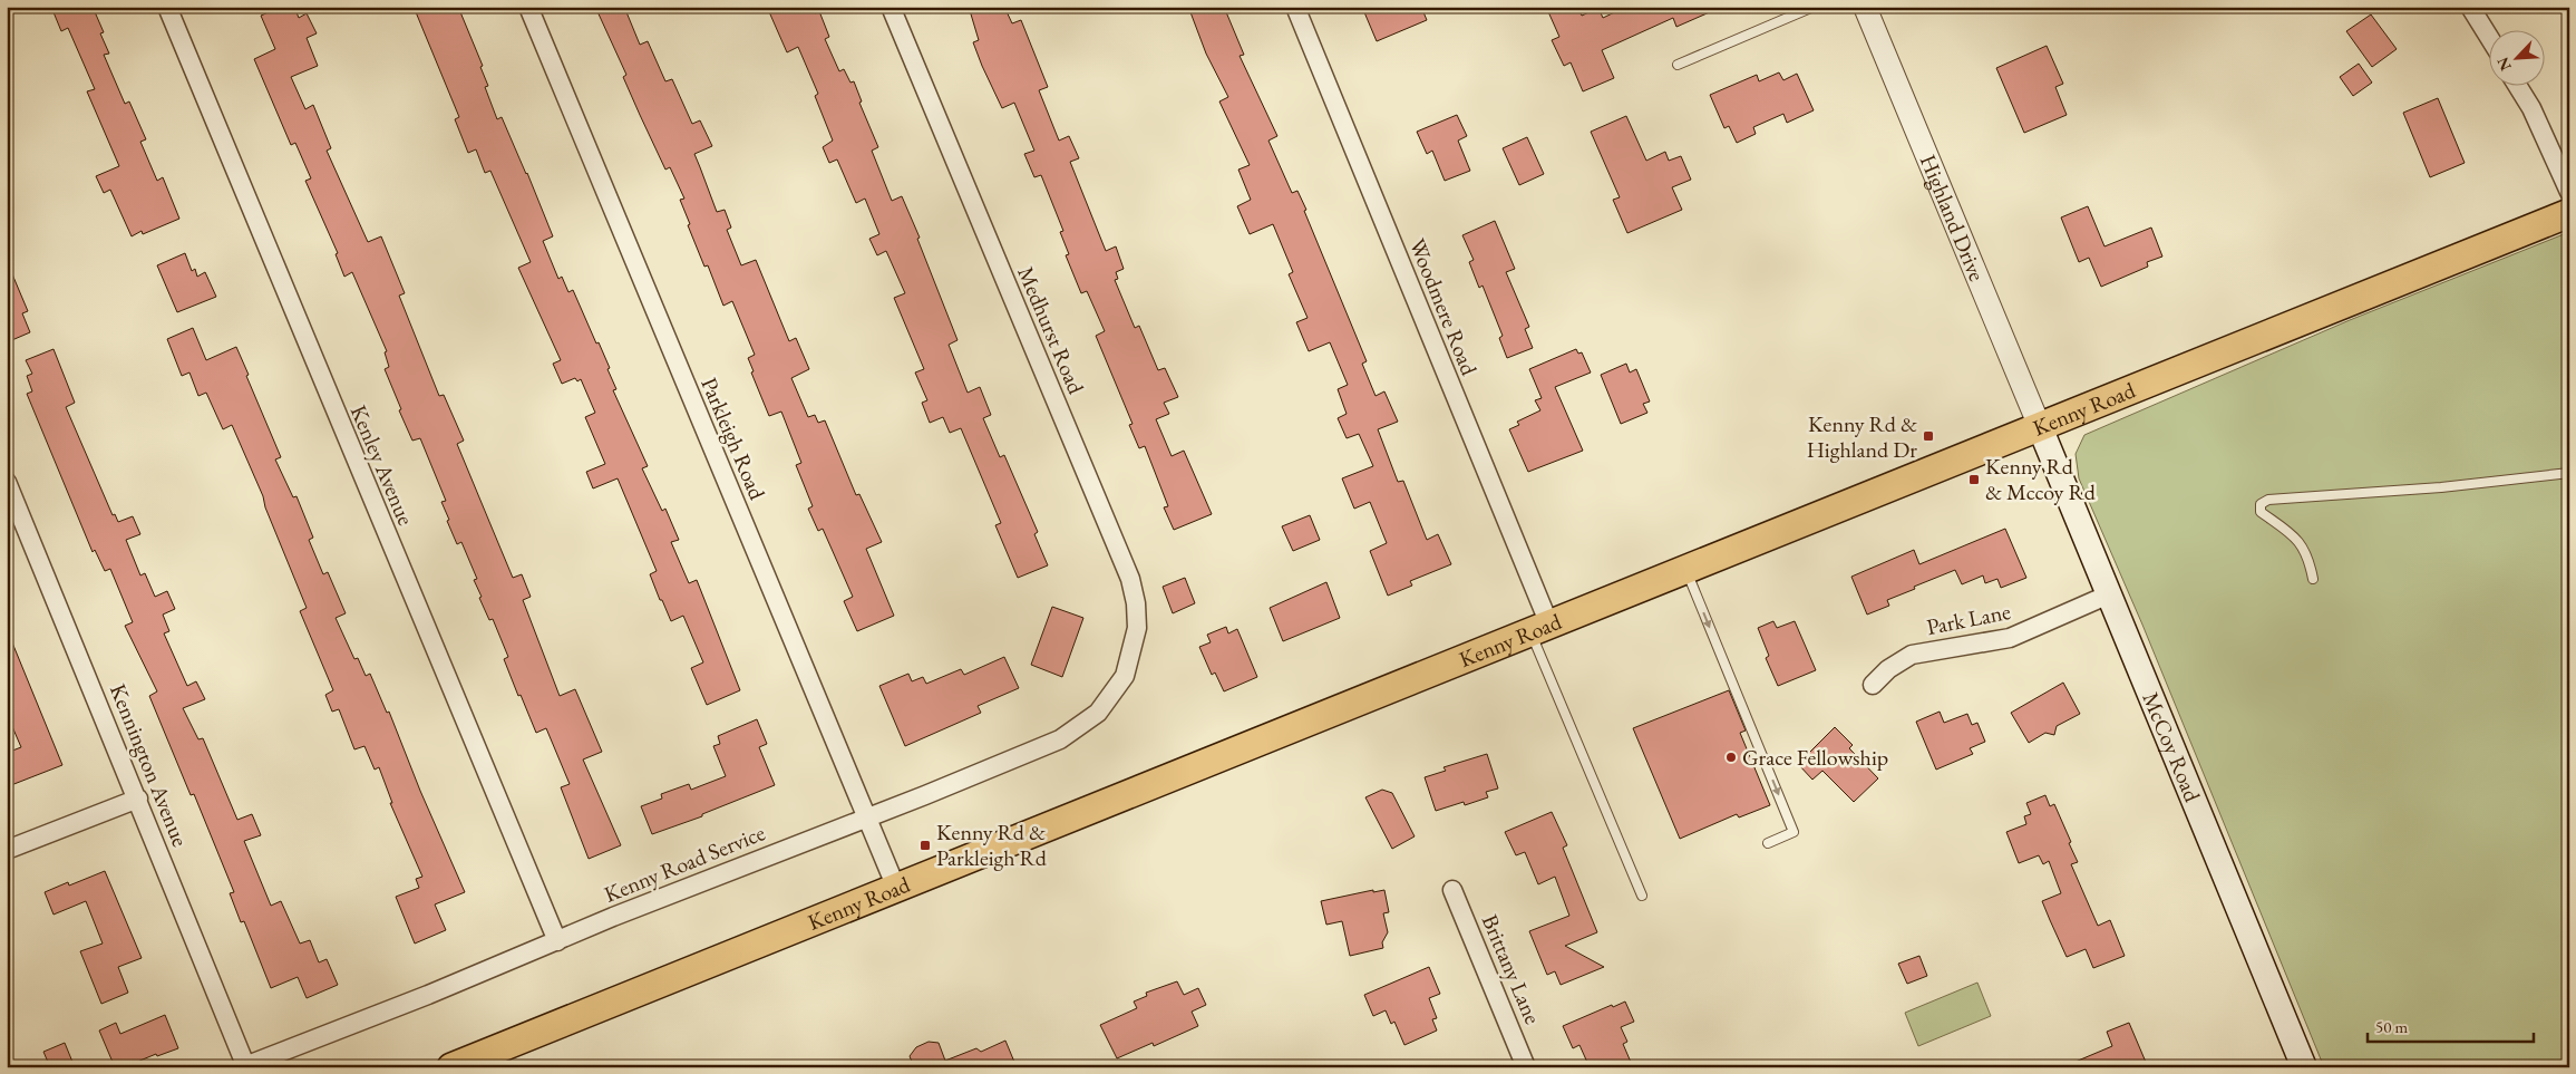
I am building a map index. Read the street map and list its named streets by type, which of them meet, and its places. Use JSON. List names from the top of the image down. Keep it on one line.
{"streets":{"main road":["Kenny Road","McCoy Road"],"street":["Highland Drive","Woodmere Road","Medhurst Road","Parkleigh Road","Kenley Avenue","Park Lane","Kennington Avenue","Kenny Road Service","Brittany Lane"]},"crossings":[["Highland Drive","Kenny Road"],["Highland Drive","McCoy Road"],["Woodmere Road","Kenny Road"],["Medhurst Road","Kenny Road Service"],["Kenny Road","Parkleigh Road"],["Kenny Road","McCoy Road"],["Parkleigh Road","Kenny Road Service"],["Kenley Avenue","Kenny Road Service"],["Park Lane","McCoy Road"],["Kennington Avenue","Kenny Road Service"]],"places":{"transit":["Kenny Rd & Highland Dr","Kenny Rd & Mccoy Rd","Kenny Rd & Parkleigh Rd"],"other":["Grace Fellowship"]},"scale_bar":"50 m","north":"bottom left"}
